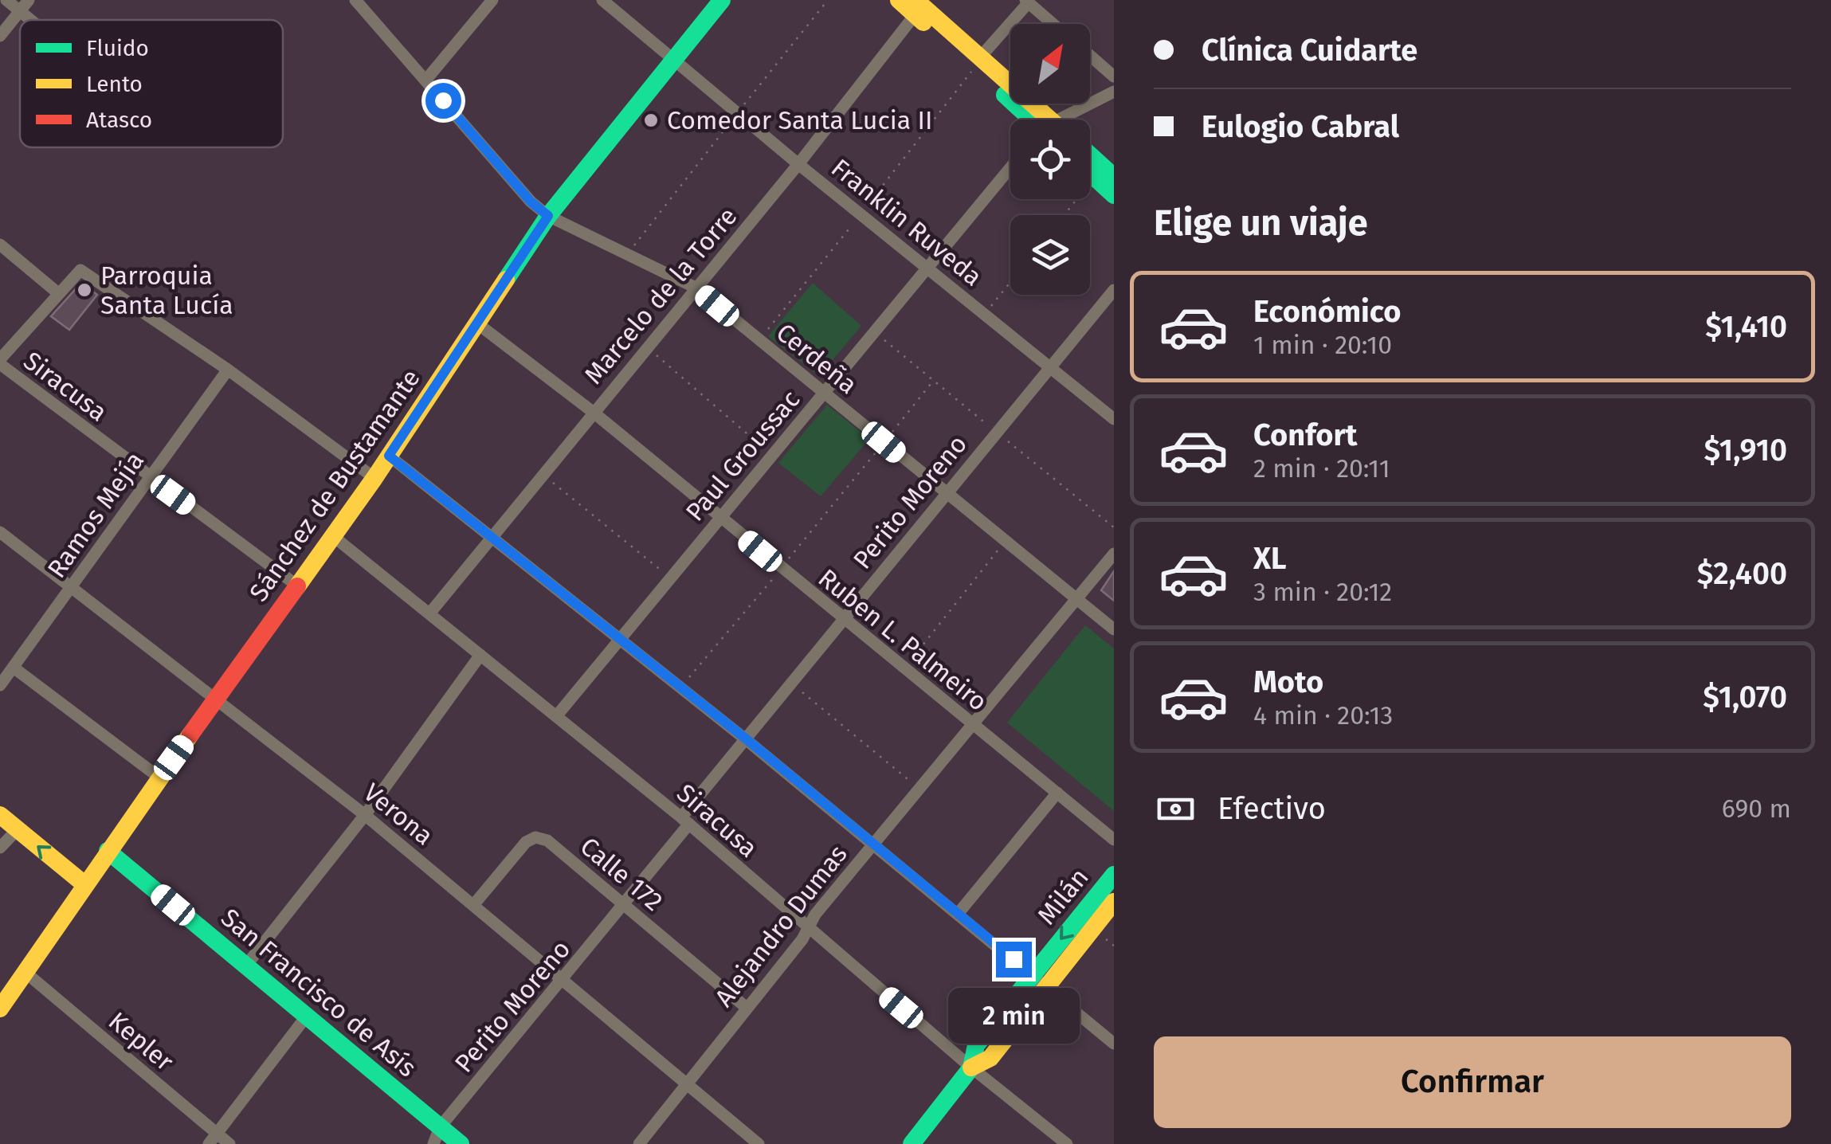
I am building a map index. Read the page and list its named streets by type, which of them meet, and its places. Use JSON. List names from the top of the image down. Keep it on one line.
{"streets":{"street":["Franklin Ruveda","Marcelo de la Torre","Cerdeña","Siracusa","Paul Groussac","Sánchez de Bustamante","Perito Moreno","Ramos Mejía","Ruben L. Palmeiro","Verona","Calle 172","Milán","Alejandro Dumas","San Francisco de Asís","Kepler"]},"crossings":[["Franklin Ruveda","Marcelo de la Torre"],["Franklin Ruveda","Paul Groussac"],["Franklin Ruveda","Sánchez de Bustamante"],["Franklin Ruveda","Perito Moreno"],["Marcelo de la Torre","Cerdeña"],["Marcelo de la Torre","Siracusa"],["Marcelo de la Torre","Ruben L. Palmeiro"],["Cerdeña","Paul Groussac"],["Cerdeña","Sánchez de Bustamante"],["Cerdeña","Perito Moreno"],["Cerdeña","Alejandro Dumas"],["Siracusa","Paul Groussac"],["Siracusa","Sánchez de Bustamante"],["Siracusa","Perito Moreno"],["Siracusa","Ramos Mejía"],["Siracusa","Milán"],["Siracusa","Alejandro Dumas"],["Paul Groussac","Ruben L. Palmeiro"],["Sánchez de Bustamante","Ruben L. Palmeiro"],["Sánchez de Bustamante","Verona"],["Sánchez de Bustamante","San Francisco de Asís"],["Sánchez de Bustamante","Kepler"],["Perito Moreno","Ruben L. Palmeiro"],["Perito Moreno","Verona"],["Perito Moreno","Calle 172"],["Perito Moreno","San Francisco de Asís"],["Ramos Mejía","Verona"],["Ruben L. Palmeiro","Alejandro Dumas"],["Verona","Calle 172"],["Verona","Alejandro Dumas"],["Calle 172","Alejandro Dumas"]],"places":["Comedor Santa Lucia II","Parroquia Santa Lucía"],"legend":["Fluido","Lento","Atasco"],"north":"top right","page":{"banner":["Clínica Cuidarte","Eulogio Cabral"],"heading":"Elige un viaje","list":[{"name":"Económico","note":"1 min · 20:10","value":"$1,410"},{"name":"Confort","note":"2 min · 20:11","value":"$1,910"},{"name":"XL","note":"3 min · 20:12","value":"$2,400"},{"name":"Moto","note":"4 min · 20:13","value":"$1,070"}],"pay":["Efectivo","690 m"],"bubble":"2 min","buttons":"Confirmar"}}
